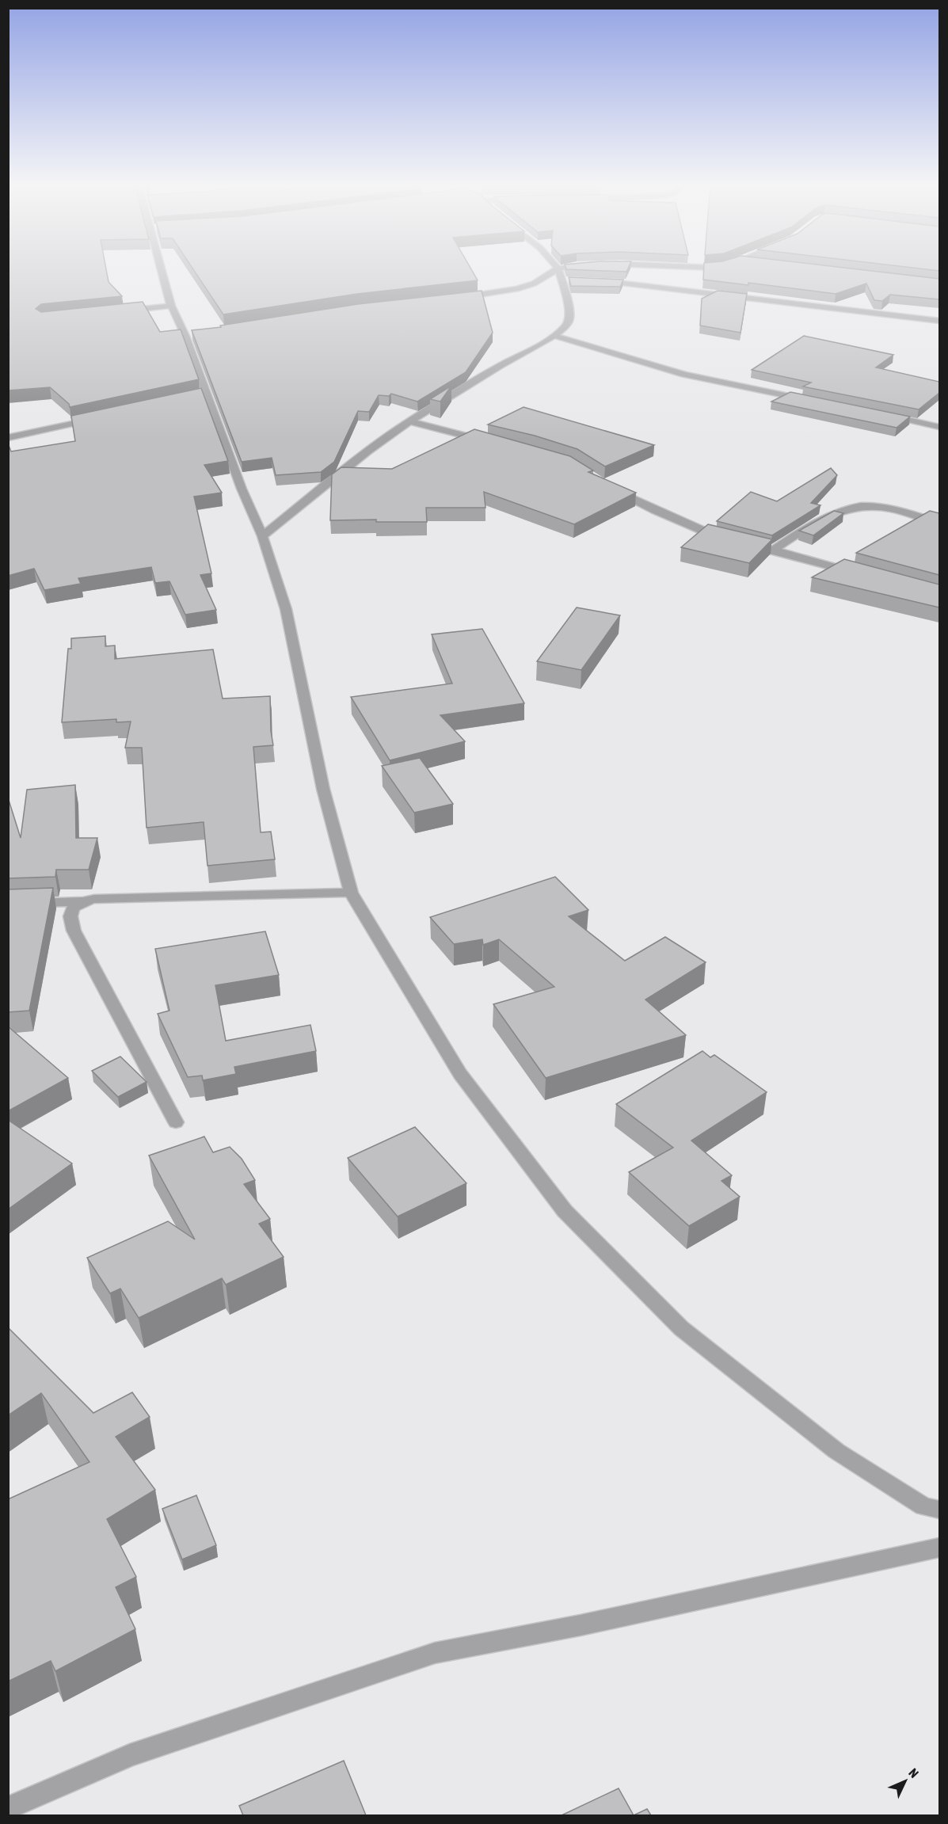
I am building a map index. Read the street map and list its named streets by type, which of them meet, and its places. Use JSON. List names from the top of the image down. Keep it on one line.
{"north":"top right"}
